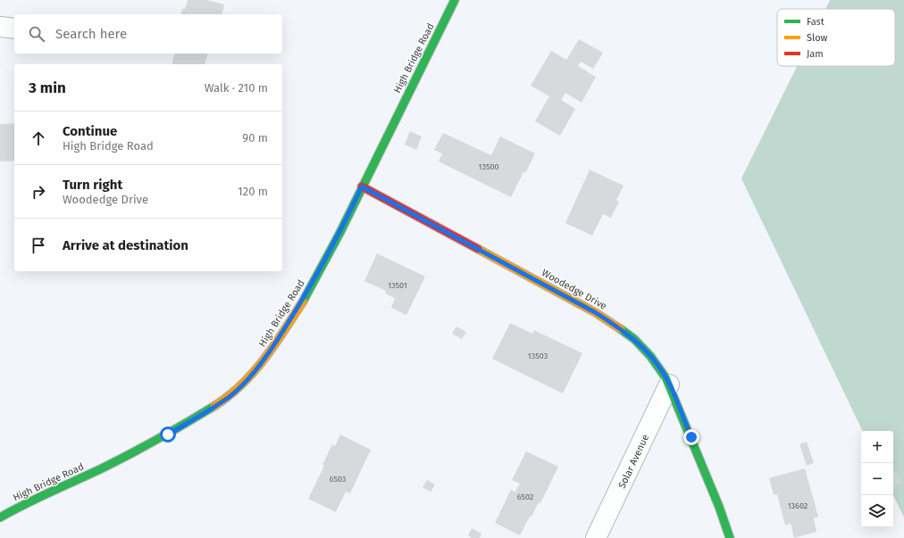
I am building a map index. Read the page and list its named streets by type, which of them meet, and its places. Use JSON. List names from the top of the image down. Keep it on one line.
{"streets":{"street":["High Bridge Road","Woodedge Drive","Solar Avenue"]},"crossings":[["High Bridge Road","Woodedge Drive"],["Woodedge Drive","Solar Avenue"]],"house_numbers":["13500","13501","13503","6503","6502","13602"],"legend":["Fast","Slow","Jam"],"page":{"search":"Search here","heading":["3 min","Walk · 210 m"],"list":[["Continue","High Bridge Road","90 m"],["Turn right","Woodedge Drive","120 m"],"Arrive at destination"],"map_buttons":["+","−"]}}
